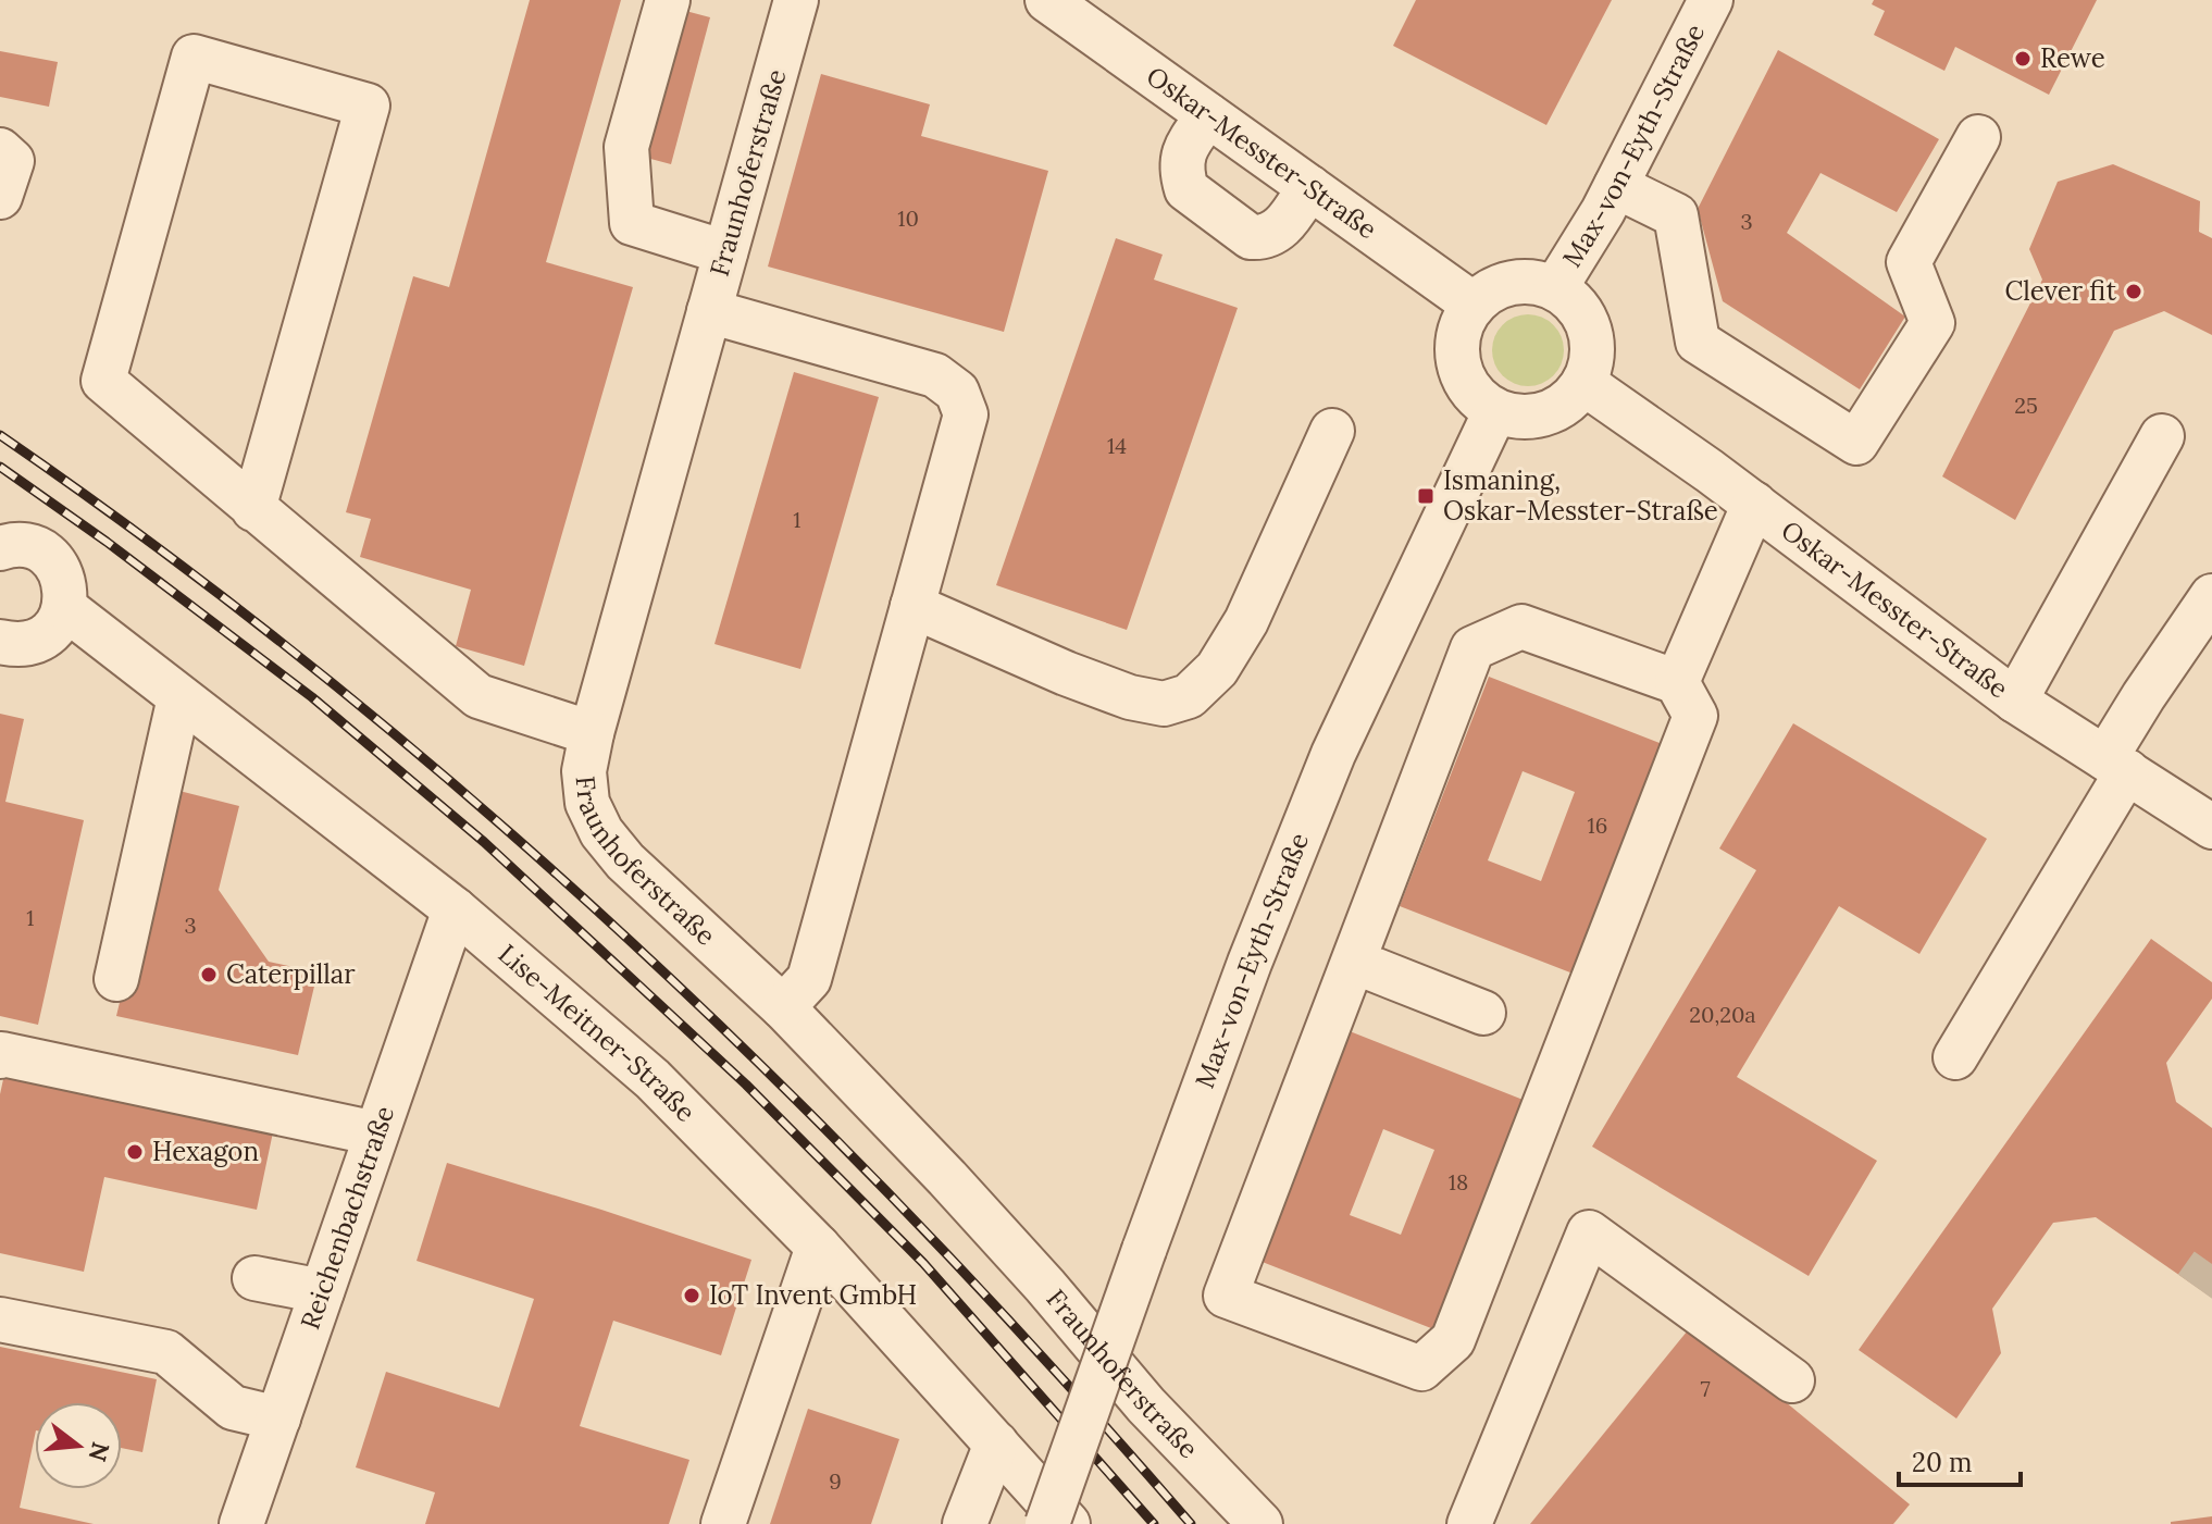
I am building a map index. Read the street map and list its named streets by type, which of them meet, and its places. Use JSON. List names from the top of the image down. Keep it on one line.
{"streets":{"street":["Max-von-Eyth-Straße","Oskar-Messter-Straße","Fraunhoferstraße","Lise-Meitner-Straße","Reichenbachstraße"]},"crossings":[["Max-von-Eyth-Straße","Oskar-Messter-Straße"],["Lise-Meitner-Straße","Reichenbachstraße"]],"places":{"other":["Rewe","Clever fit","Caterpillar","Hexagon","IoT Invent GmbH"],"transit":["Ismaning, Oskar-Messter-Straße"]},"house_numbers":["10","3","25","14","1","16","1","3","20,20a","18","7","9"],"scale_bar":"20 m","north":"right"}
